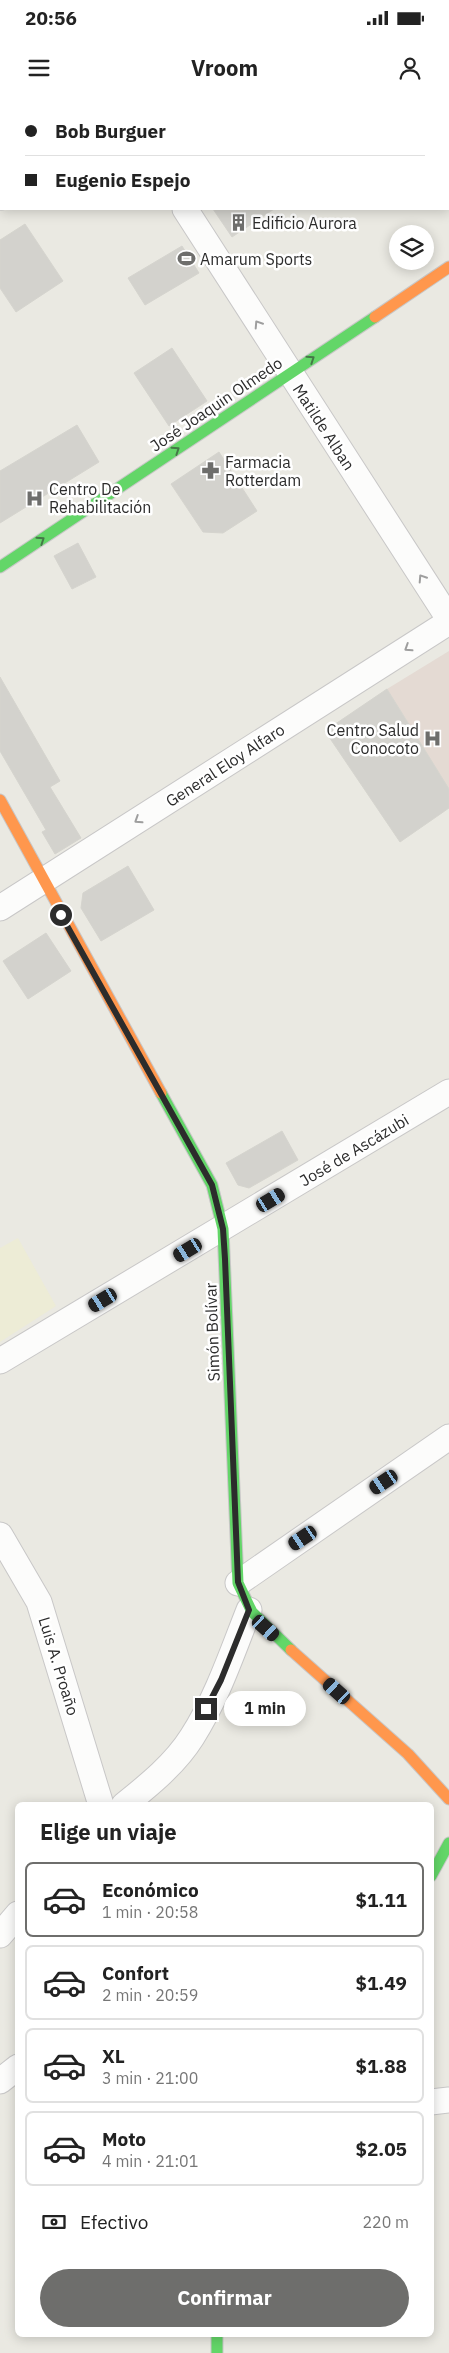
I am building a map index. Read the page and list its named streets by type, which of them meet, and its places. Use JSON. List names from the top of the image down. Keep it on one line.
{"streets":{"street":["José Joaquin Olmedo","Matilde Alban","General Eloy Alfaro","José de Ascázubi","Simón Bolívar","Luis A. Proaño"]},"crossings":[["José Joaquin Olmedo","Matilde Alban"],["Matilde Alban","General Eloy Alfaro"],["General Eloy Alfaro","Simón Bolívar"],["José de Ascázubi","Simón Bolívar"]],"one_way":["José Joaquin Olmedo","Matilde Alban","General Eloy Alfaro"],"places":{"building":["Edificio Aurora"],"sports":["Amarum Sports"],"pharmacy":["Farmacia Rotterdam"],"hospital":["Centro De Rehabilitación","Centro Salud Conocoto"]},"page":{"status":"20:56","header":"Vroom","banner":["Bob Burguer","Eugenio Espejo"],"bubble":"1 min","heading":"Elige un viaje","list":[{"name":"Económico","note":"1 min · 20:58","value":"$1.11"},{"name":"Confort","note":"2 min · 20:59","value":"$1.49"},{"name":"XL","note":"3 min · 21:00","value":"$1.88"},{"name":"Moto","note":"4 min · 21:01","value":"$2.05"}],"pay":["Efectivo","220 m"],"buttons":"Confirmar"}}
